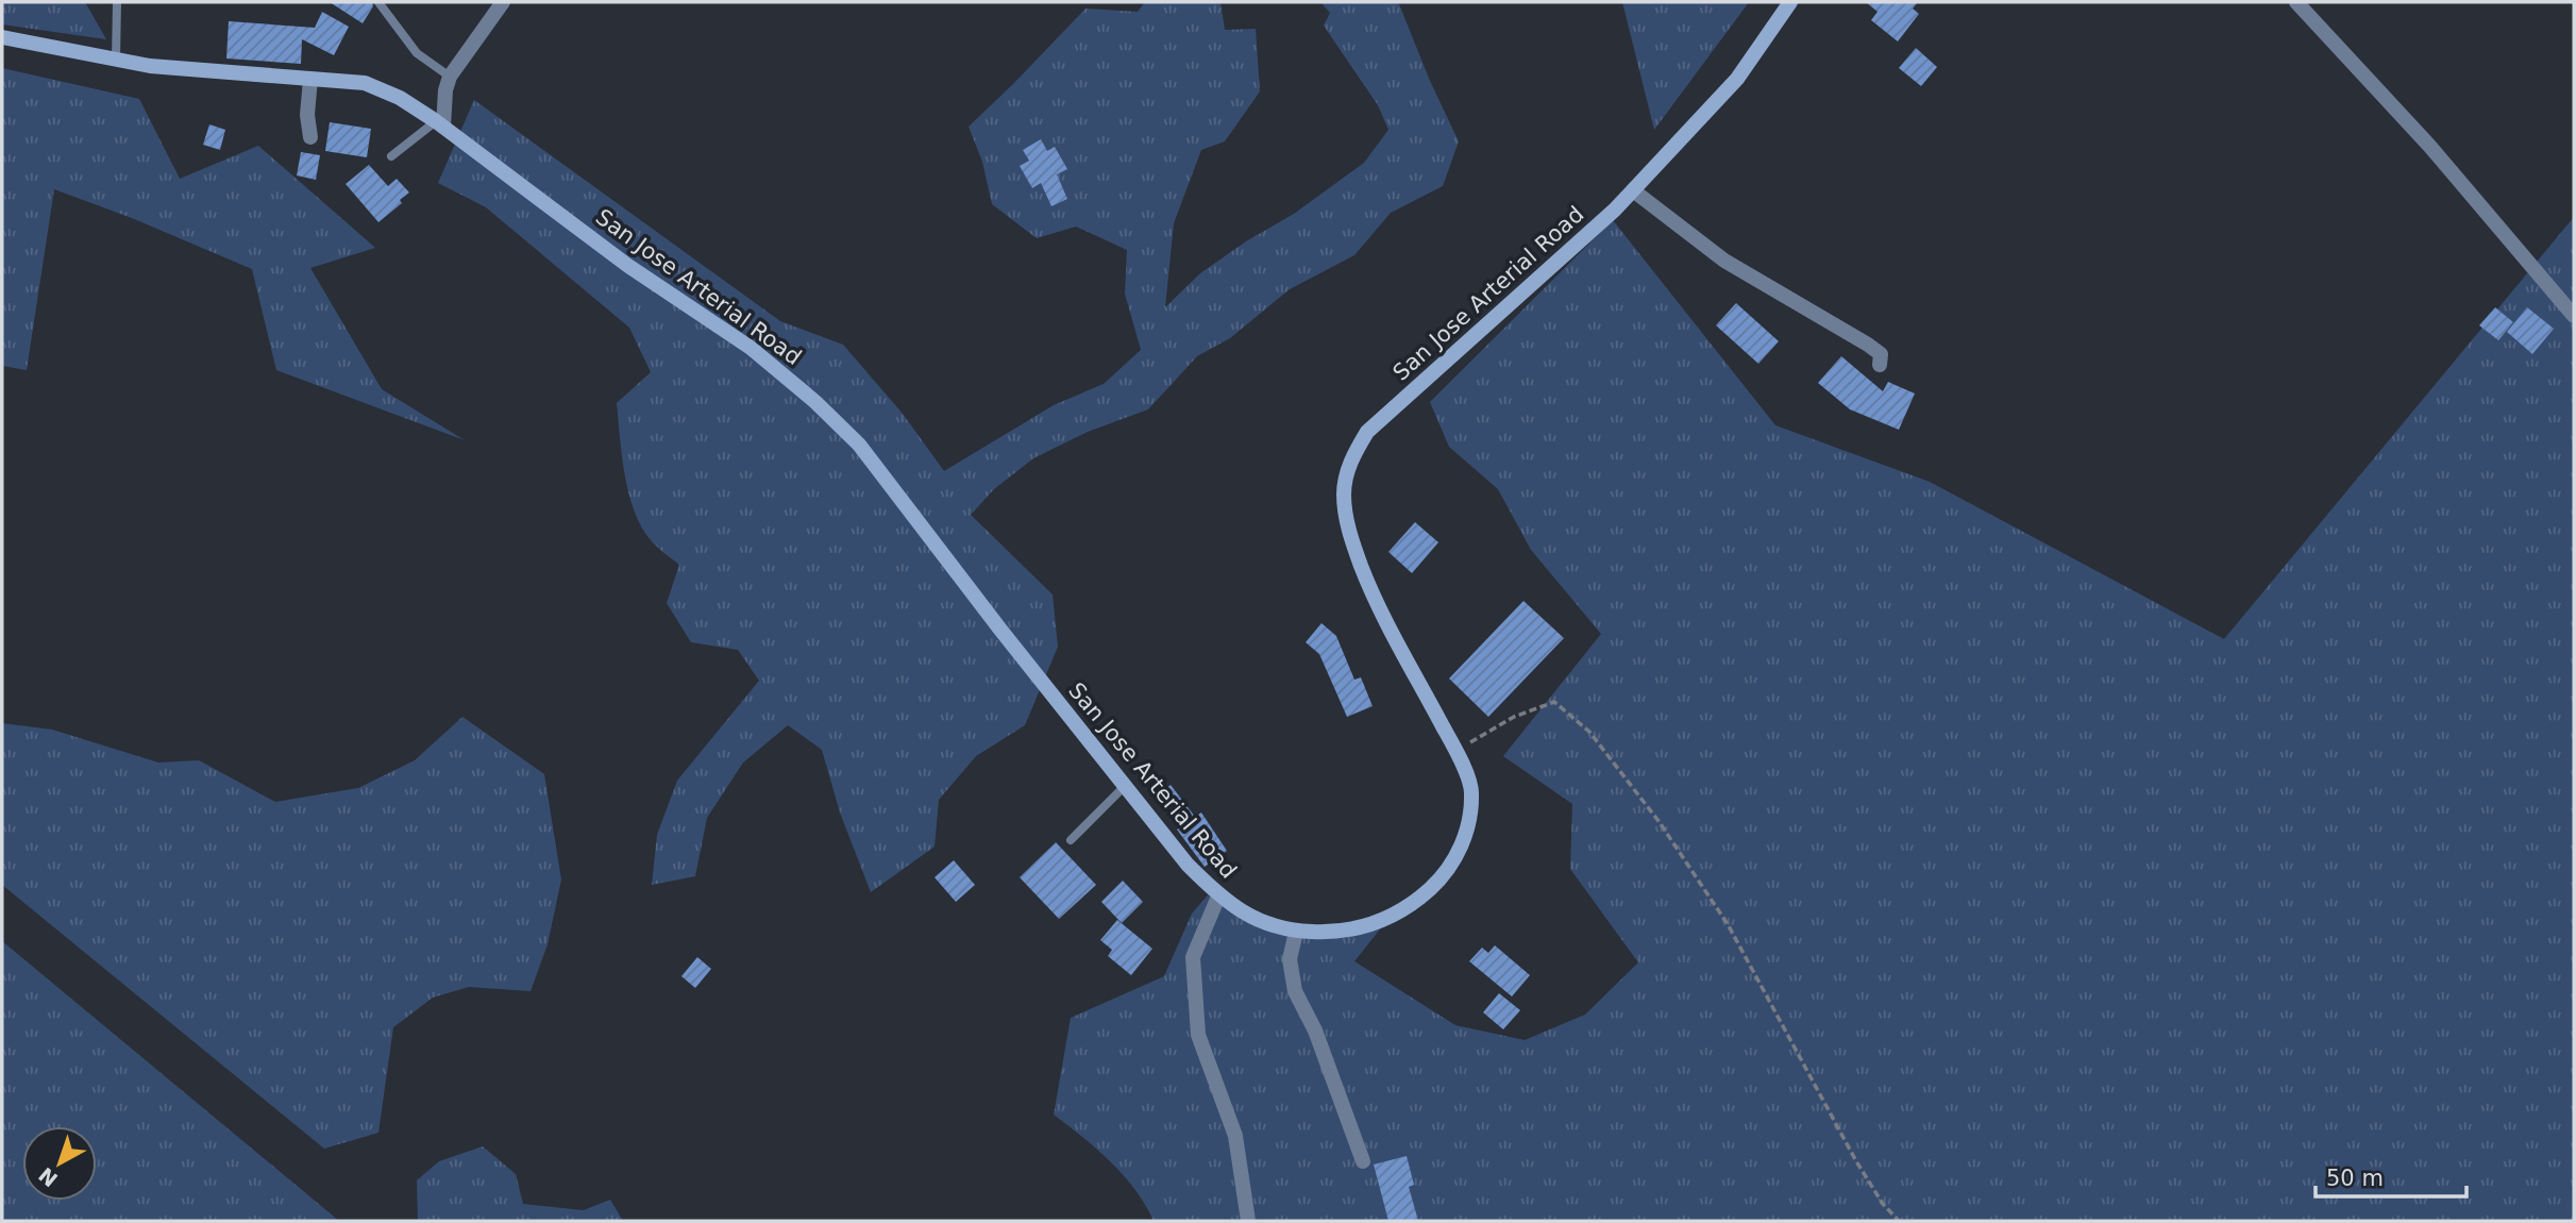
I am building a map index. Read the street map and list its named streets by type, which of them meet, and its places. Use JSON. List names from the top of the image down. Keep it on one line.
{"streets":{"main road":["San Jose Arterial Road"]},"scale_bar":"50 m","north":"bottom left"}
